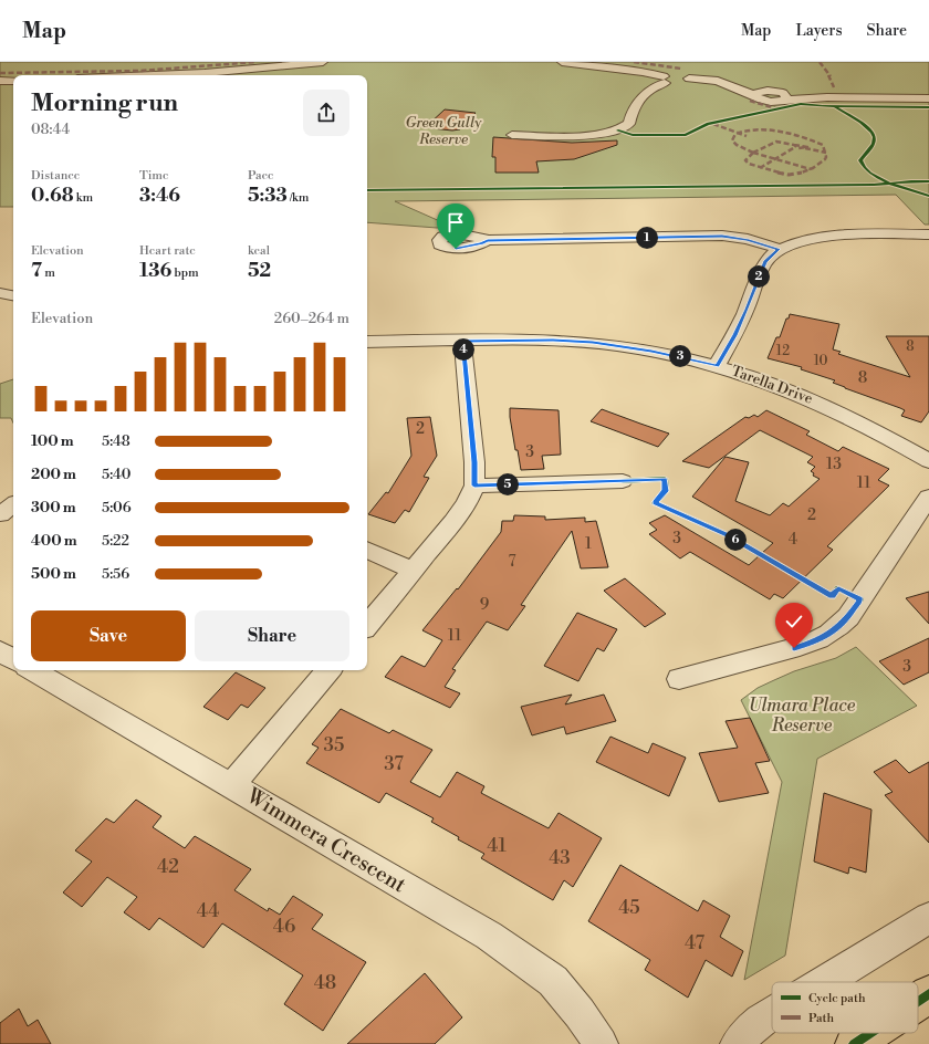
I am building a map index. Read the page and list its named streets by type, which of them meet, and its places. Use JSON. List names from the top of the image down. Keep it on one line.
{"streets":{"street":["Tarella Drive","Wimmera Crescent"]},"parks":["Green Gully Reserve","Ulmara Place Reserve"],"house_numbers":["8","12","10","8","2","3","13","11","2","3","4","1","7","9","11","3","35","37","41","43","42","45","44","46","47","48"],"legend":["Cycle path","Path"],"page":{"header":"Map","nav":["Map","Layers","Share"],"heading":["Morning run","08:44"],"stats":[["Distance","0.68 km"],["Time","3:46"],["Pace","5:33 /km"],["Elevation","7 m"],["Heart rate","136 bpm"],["kcal","52"]],"pins":["1","2","4","3","5","6"],"chart":["Elevation","260–264 m"],"list":[{"name":"100 m","note":"5:48"},{"name":"200 m","note":"5:40"},{"name":"300 m","note":"5:06"},{"name":"400 m","note":"5:22"},{"name":"500 m","note":"5:56"}],"buttons":["Save","Share"]}}
